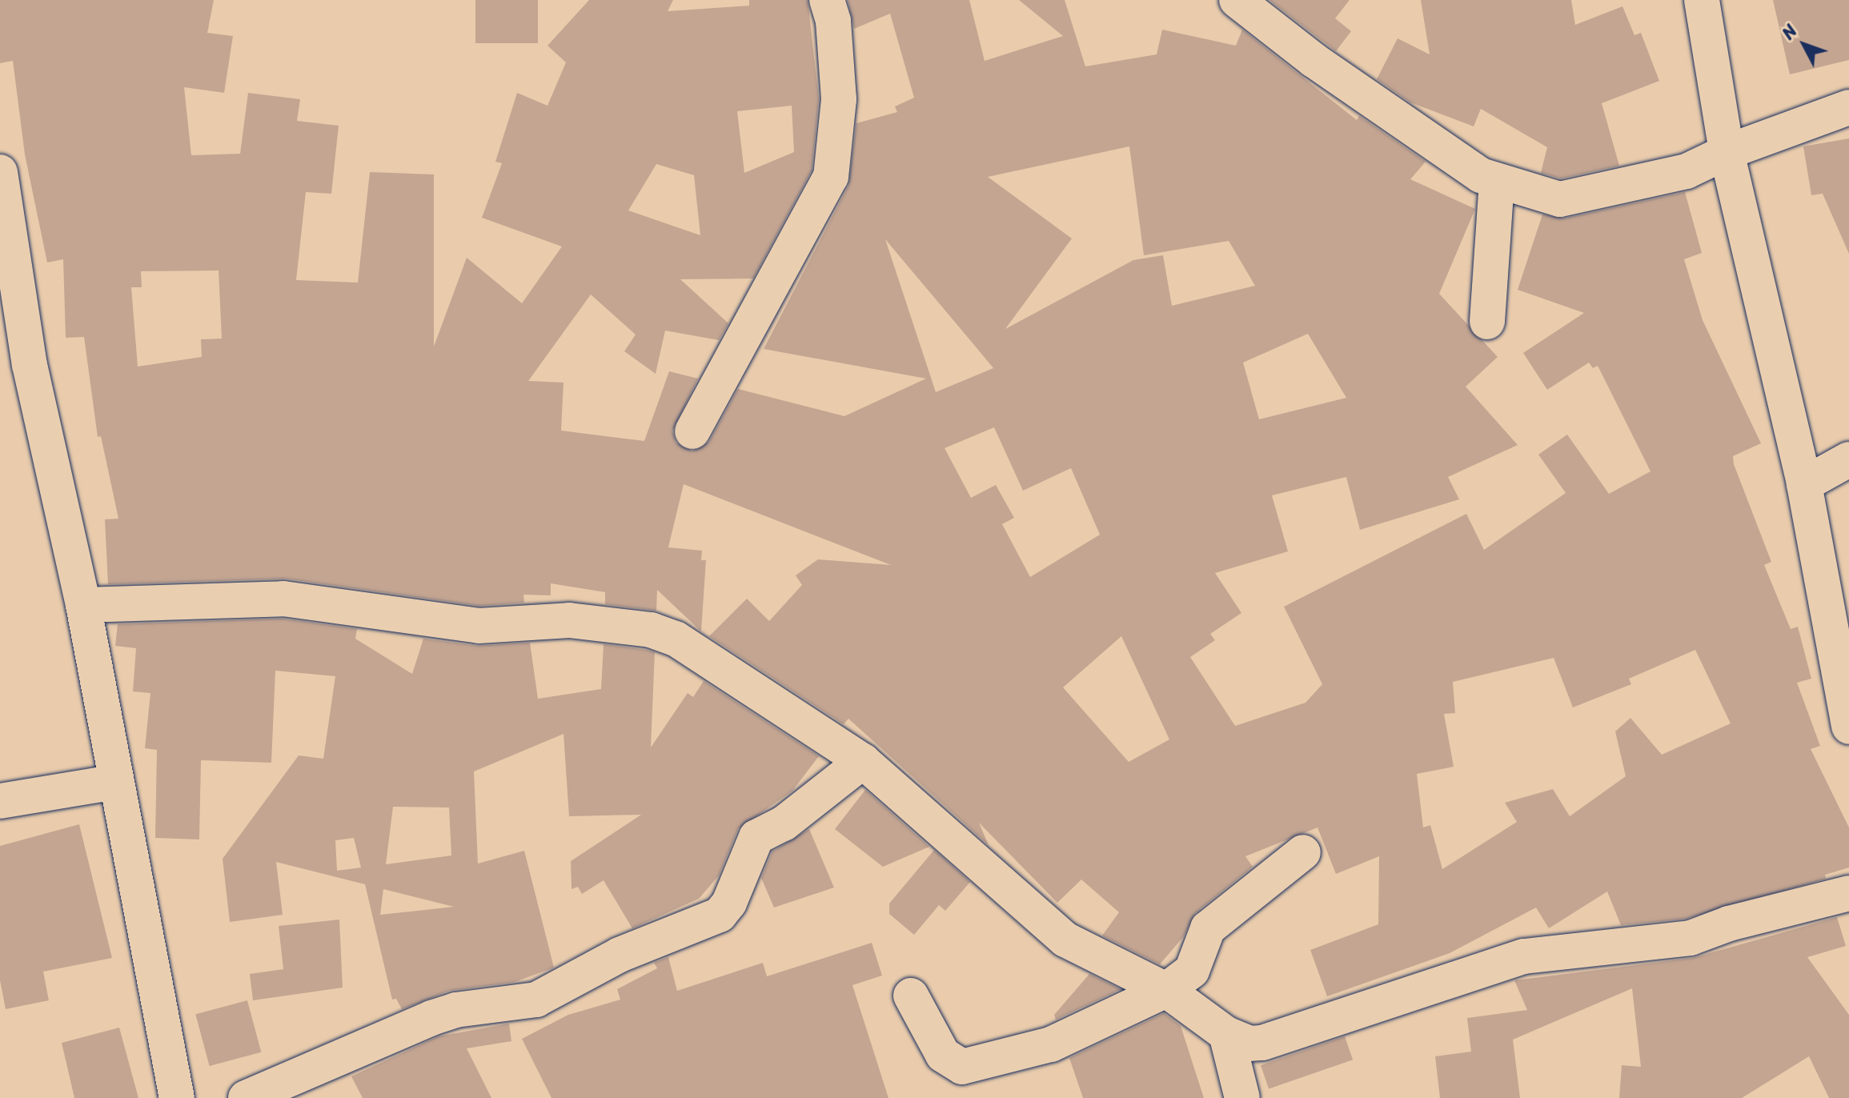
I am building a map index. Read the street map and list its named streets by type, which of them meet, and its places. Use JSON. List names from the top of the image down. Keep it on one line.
{"north":"top left"}
